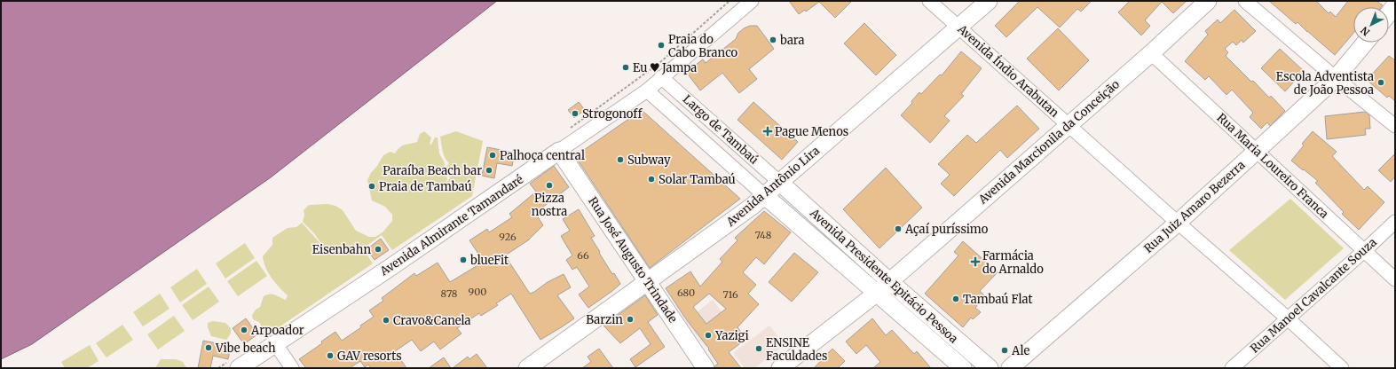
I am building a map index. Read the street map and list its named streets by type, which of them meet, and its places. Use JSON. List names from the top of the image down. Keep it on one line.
{"streets":{"main road":["Avenida Marcionila da Conceição","Avenida Antônio Lira","Rua Juiz Amaro Bezerra","Avenida Almirante Tamandaré","Rua José Augusto Trindade","Avenida Presidente Epitácio Pessoa"],"street":["Avenida Índio Arabutan","Largo de Tambaú","Rua Maria Loureiro Franca","Rua Manoel Cavalcante Souza"]},"crossings":[["Avenida Índio Arabutan","Avenida Marcionila da Conceição"],["Avenida Índio Arabutan","Avenida Antônio Lira"],["Avenida Índio Arabutan","Rua Juiz Amaro Bezerra"],["Avenida Índio Arabutan","Rua Manoel Cavalcante Souza"],["Largo de Tambaú","Avenida Antônio Lira"],["Largo de Tambaú","Avenida Almirante Tamandaré"],["Largo de Tambaú","Avenida Presidente Epitácio Pessoa"],["Avenida Marcionila da Conceição","Rua Maria Loureiro Franca"],["Avenida Marcionila da Conceição","Avenida Presidente Epitácio Pessoa"],["Rua Maria Loureiro Franca","Rua Juiz Amaro Bezerra"],["Rua Maria Loureiro Franca","Rua Manoel Cavalcante Souza"],["Avenida Antônio Lira","Rua José Augusto Trindade"],["Avenida Antônio Lira","Avenida Presidente Epitácio Pessoa"],["Avenida Almirante Tamandaré","Rua José Augusto Trindade"]],"places":{"other":["bara","Praia do Cabo Branco","Eu ♥ Jampa","Escola Adventista de João Pessoa","Strogonoff","Palhoça central","Subway","Paraíba Beach bar","Solar Tambaú","Pizza nostra","Praia de Tambaú","Açaí puríssimo","Eisenbahn","blueFit","Tambaú Flat","Barzin","Cravo&Canela","Arpoador","Yazigi","Vibe beach","ENSINE Faculdades","Ale","GAV resorts"],"health":["Pague Menos","Farmácia do Arnaldo"]},"house_numbers":["748","926","66","900","680","878","716"],"north":"bottom left"}
